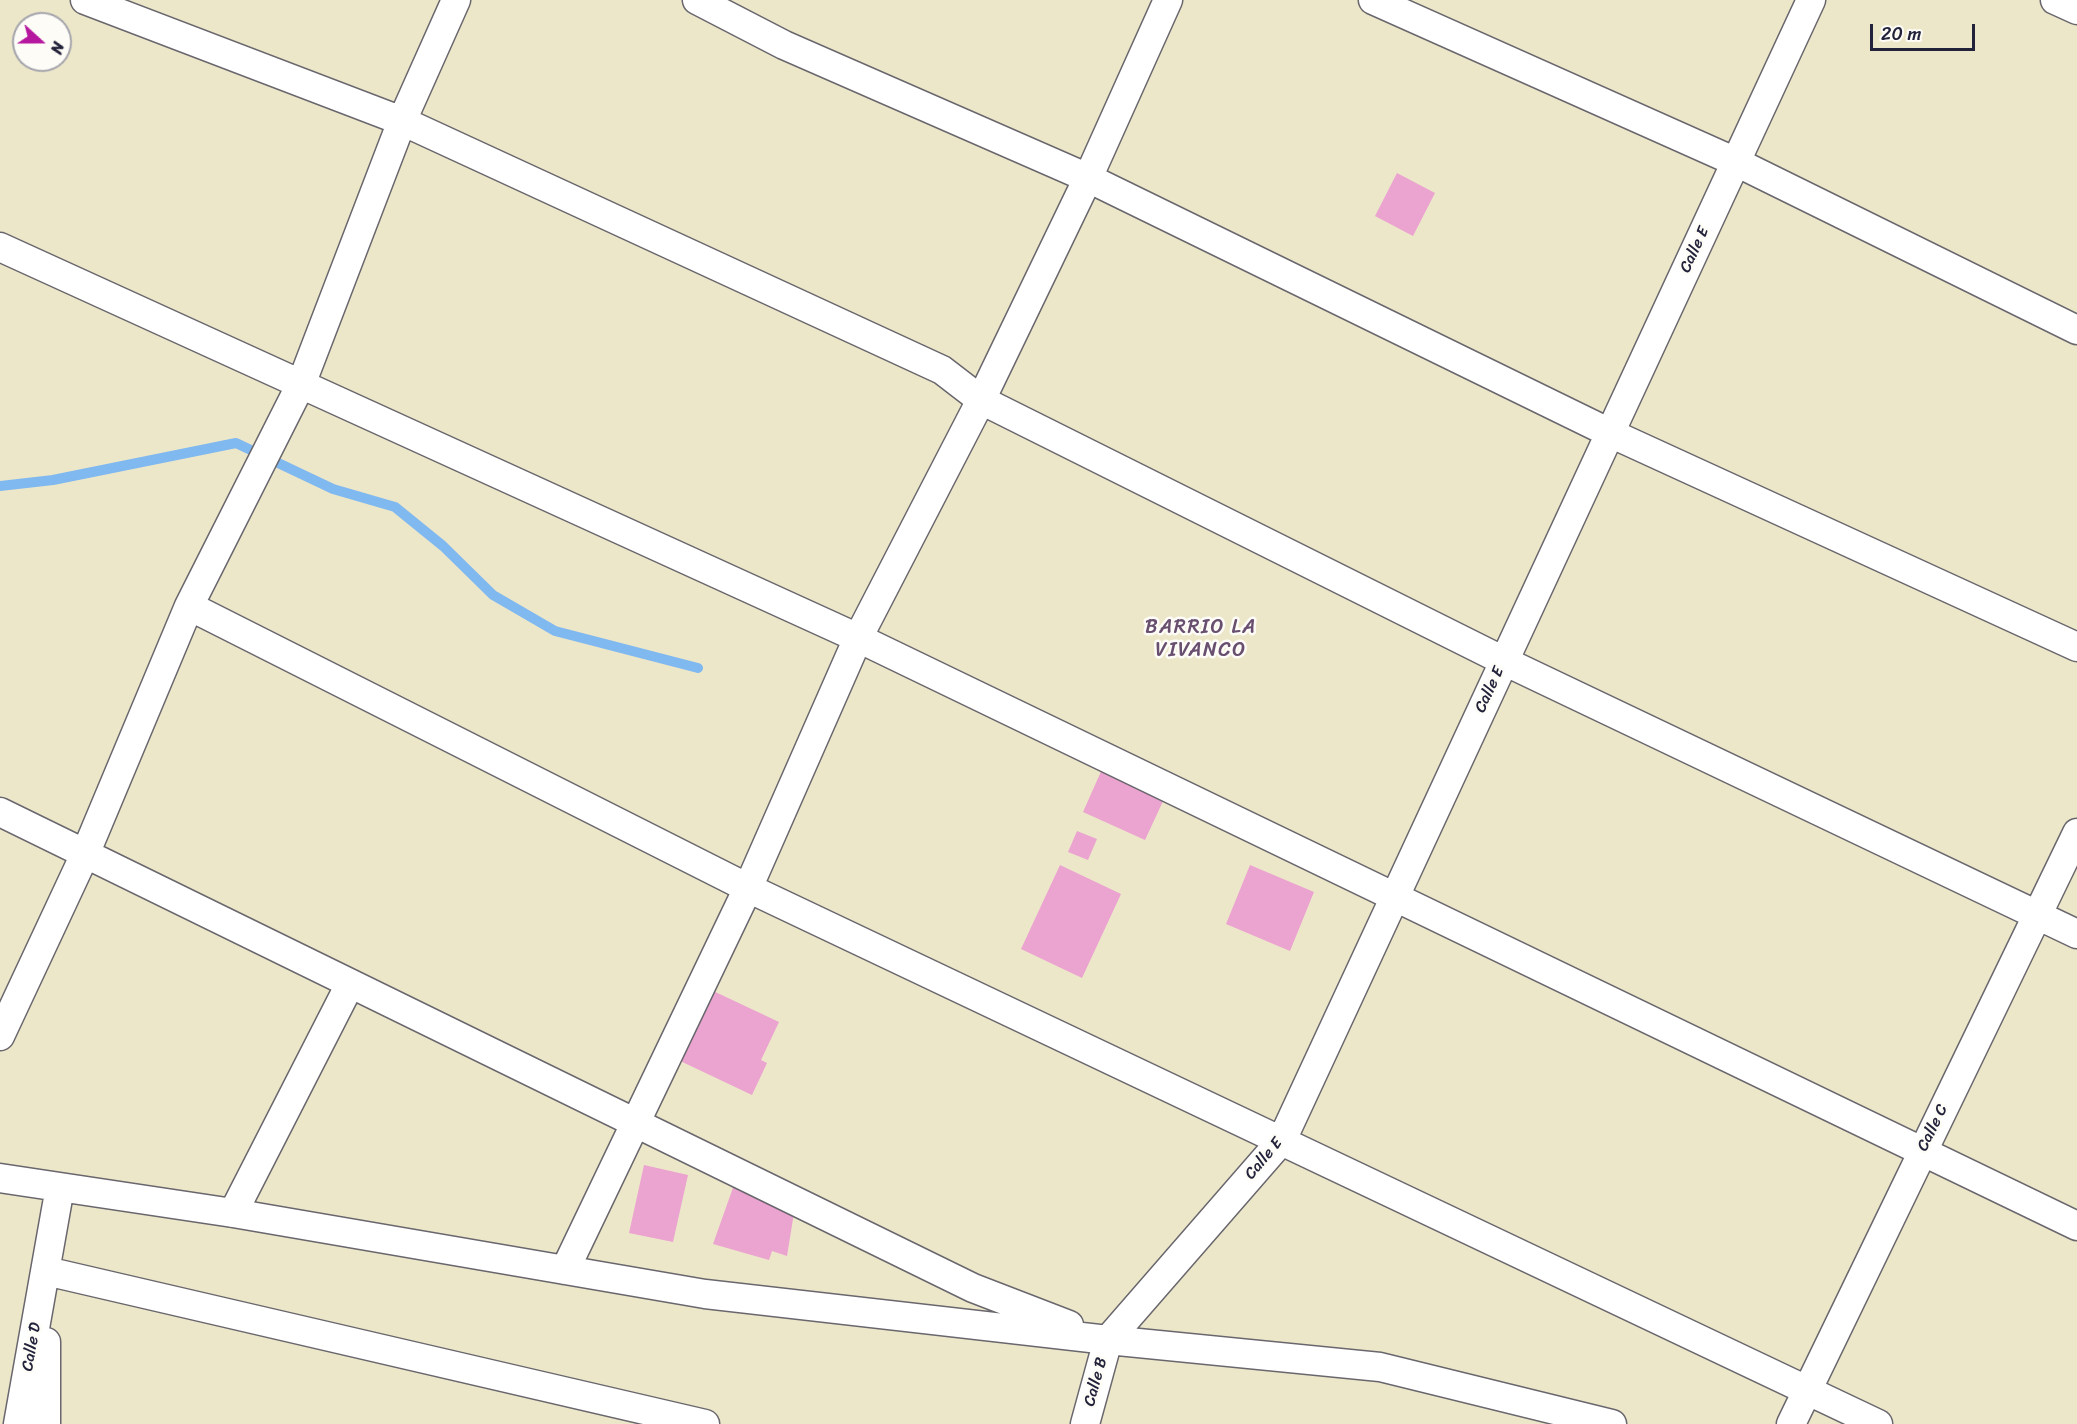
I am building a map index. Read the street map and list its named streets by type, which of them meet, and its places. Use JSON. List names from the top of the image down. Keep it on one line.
{"streets":{"street":["Calle E","Calle C","Calle D","Calle B"]},"crossings":[["Calle E","Calle B"]],"districts":["BARRIO LA VIVANCO"],"scale_bar":"20 m","north":"right"}
